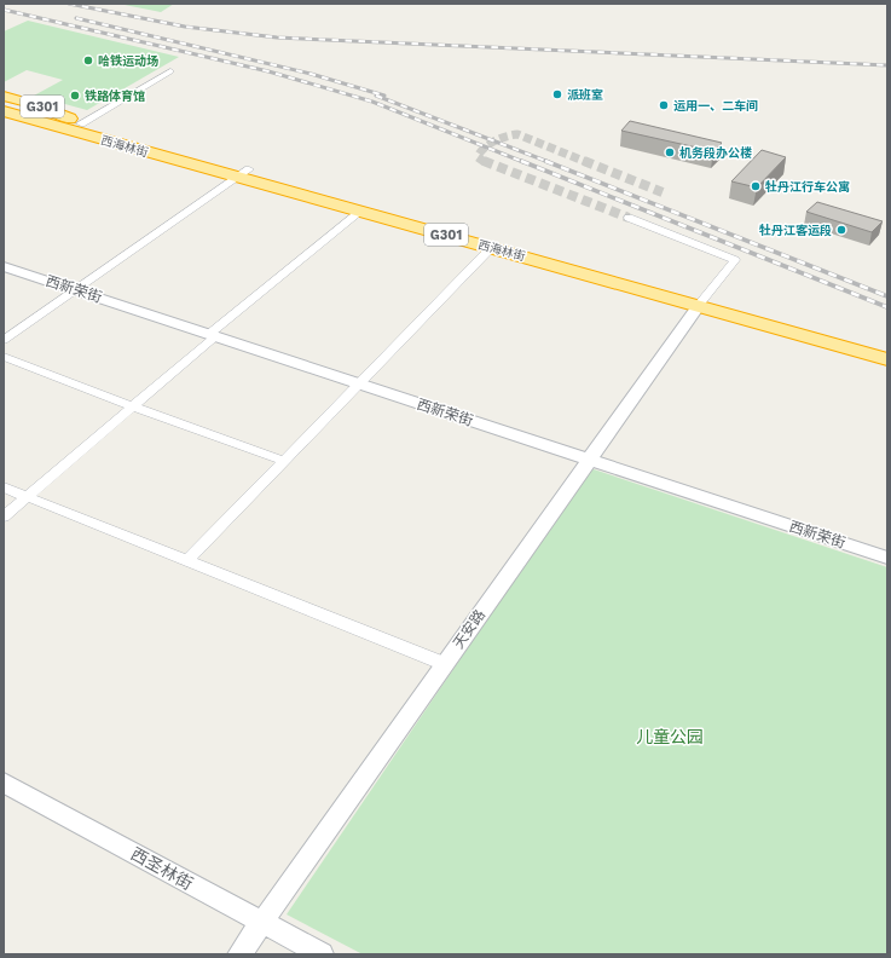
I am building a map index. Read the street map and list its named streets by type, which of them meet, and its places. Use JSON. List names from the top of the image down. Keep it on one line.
{"streets":{"highway":["G301","西海林街"],"street":["西新荣街","天安路","西圣林街"]},"crossings":[["西海林街","天安路"],["西新荣街","天安路"],["天安路","西圣林街"]],"parks":["儿童公园"],"places":["哈铁运动场","派班室","铁路体育馆","运用一、二车间","机务段办公楼","牡丹江行车公寓","牡丹江客运段"]}
